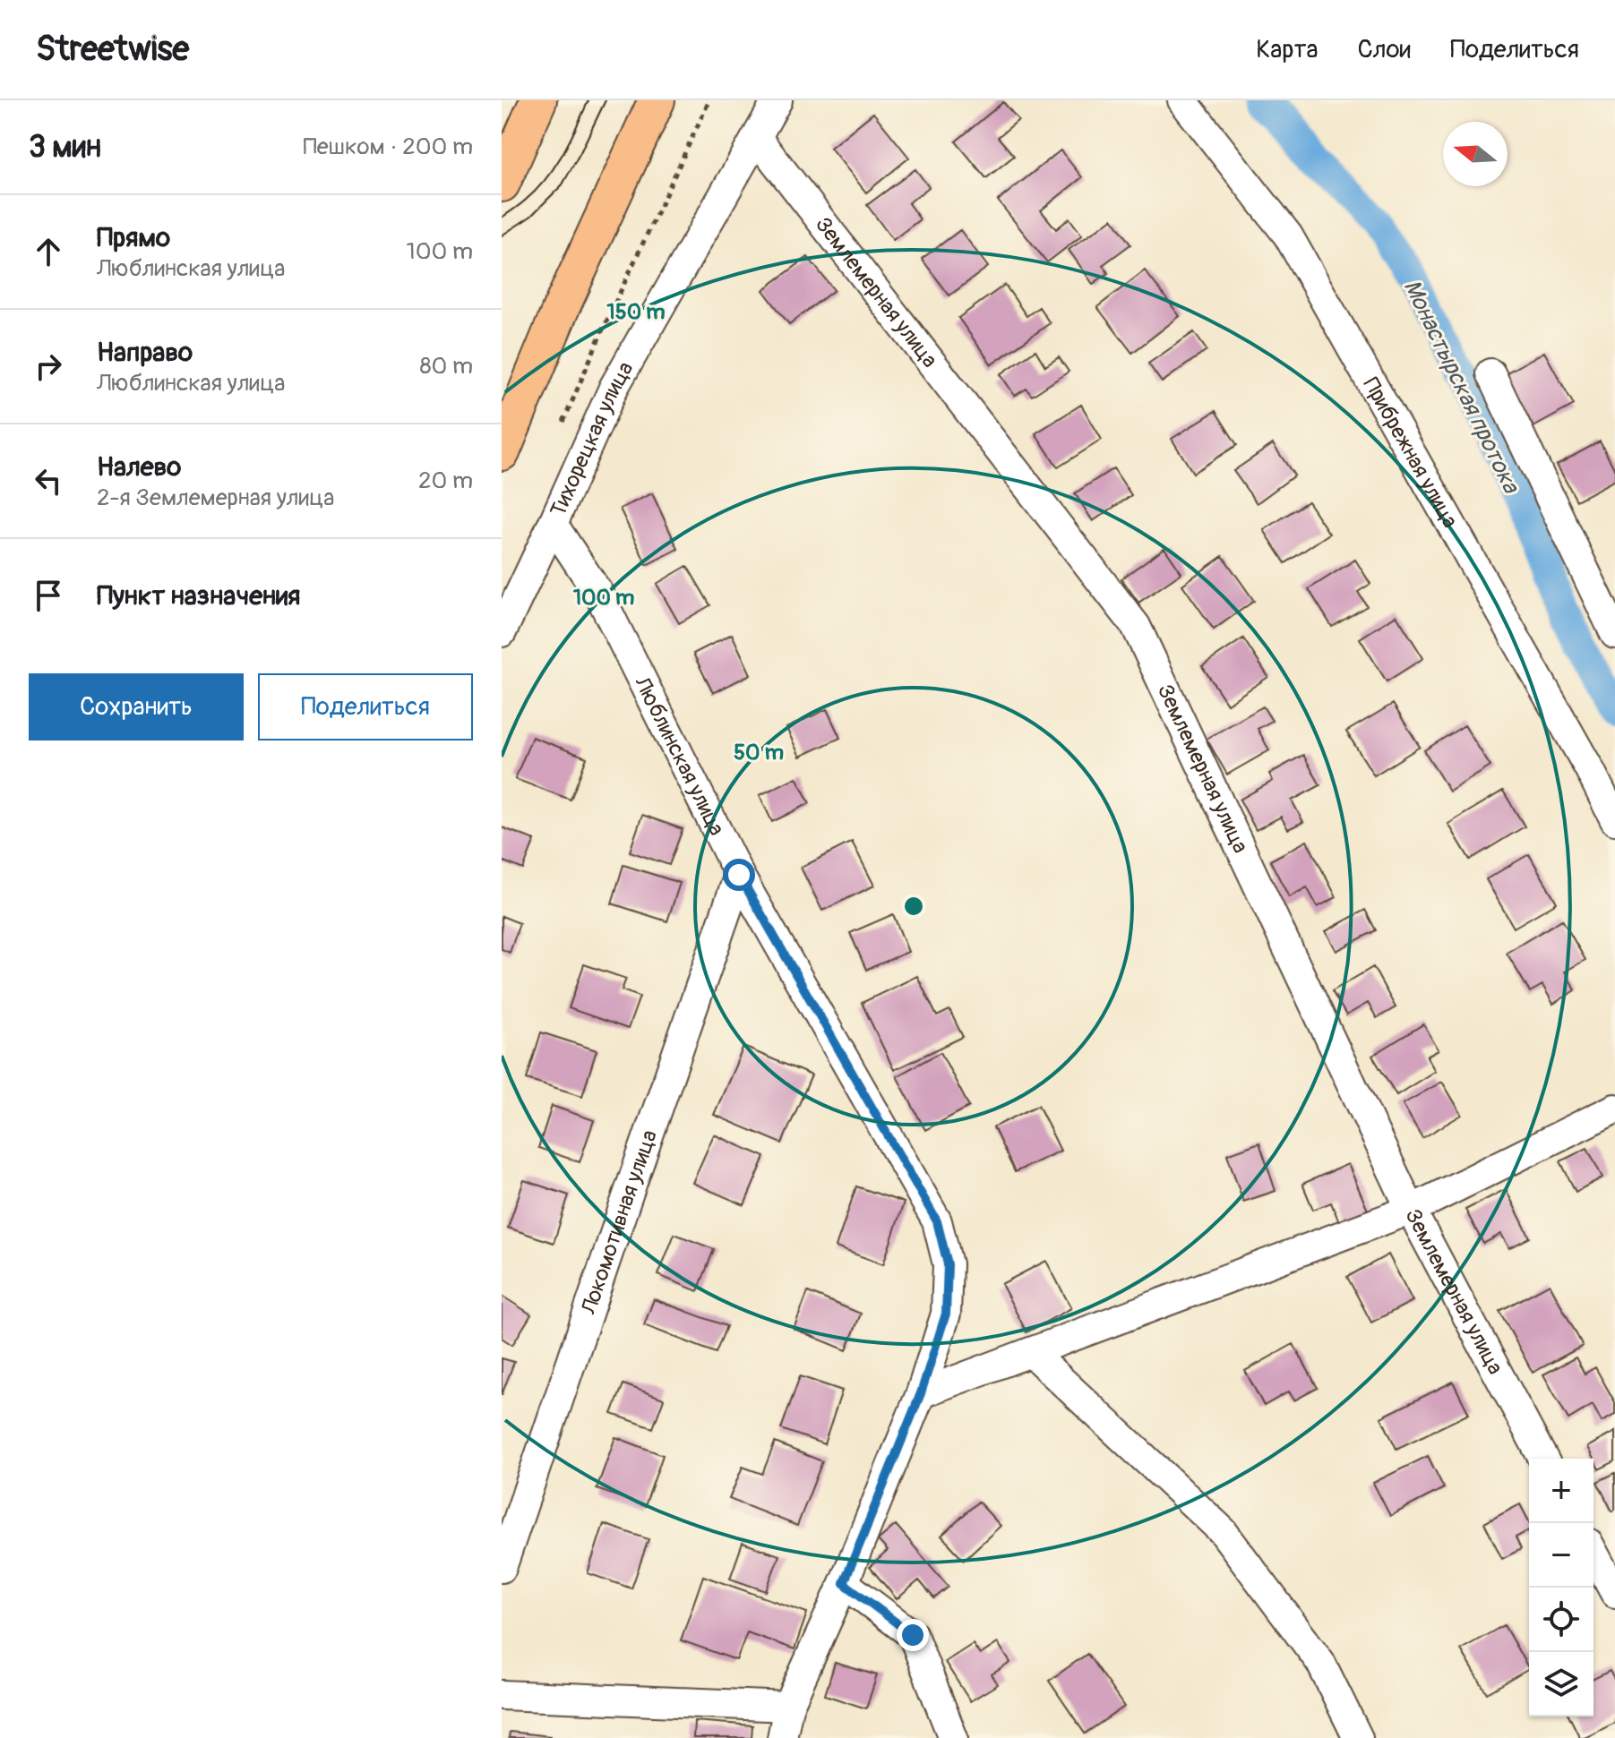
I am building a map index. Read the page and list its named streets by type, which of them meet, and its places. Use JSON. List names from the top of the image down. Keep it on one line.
{"streets":{"street":["Землемерная улица","Тихорецкая улица","Прибрежная улица","Люблинская улица","Локомотивная улица"]},"crossings":[["Землемерная улица","Тихорецкая улица"],["Тихорецкая улица","Люблинская улица"],["Люблинская улица","Локомотивная улица"]],"water":["Монастырская протока"],"north":"left","page":{"header":"Streetwise","nav":["Карта","Слои","Поделиться"],"heading":["3 мин","Пешком · 200 m"],"list":[["Прямо","Люблинская улица","100 m"],["Направо","Люблинская улица","80 m"],["Налево","2-я Землемерная улица","20 m"],"Пункт назначения"],"buttons":["Сохранить","Поделиться"],"map_buttons":["+","−"]},"rings":["150 m","100 m","50 m"]}
